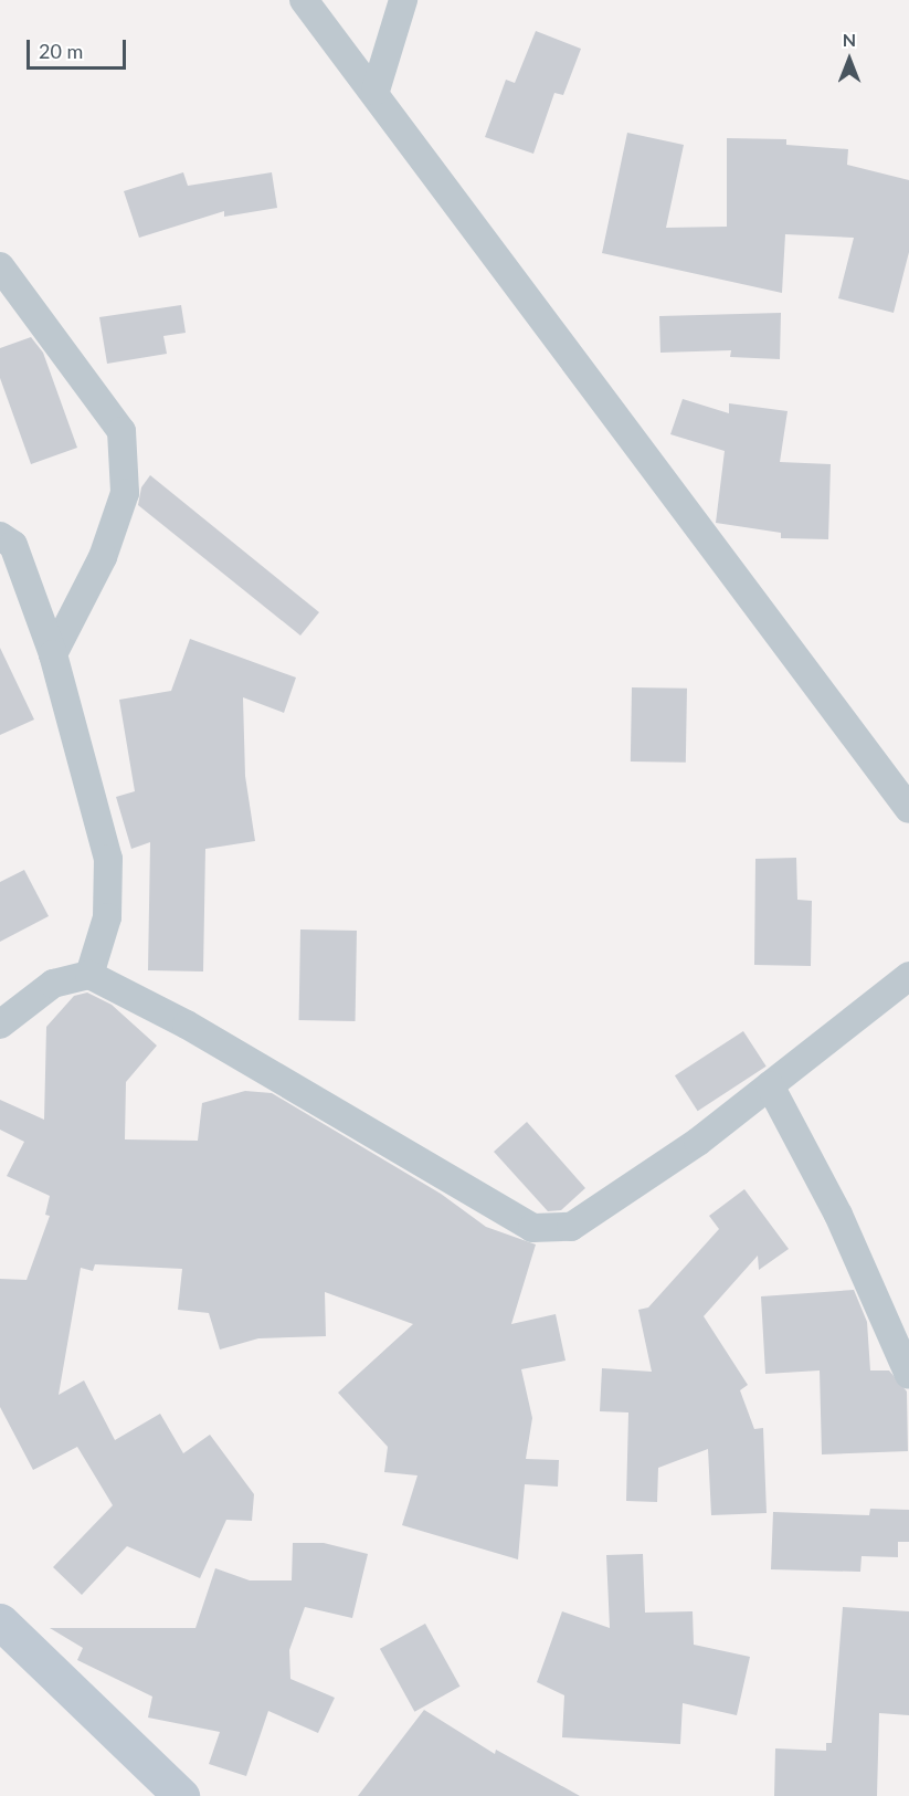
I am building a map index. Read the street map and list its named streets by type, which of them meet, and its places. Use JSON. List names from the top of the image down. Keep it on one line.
{"scale_bar":"20 m","north":"top"}
